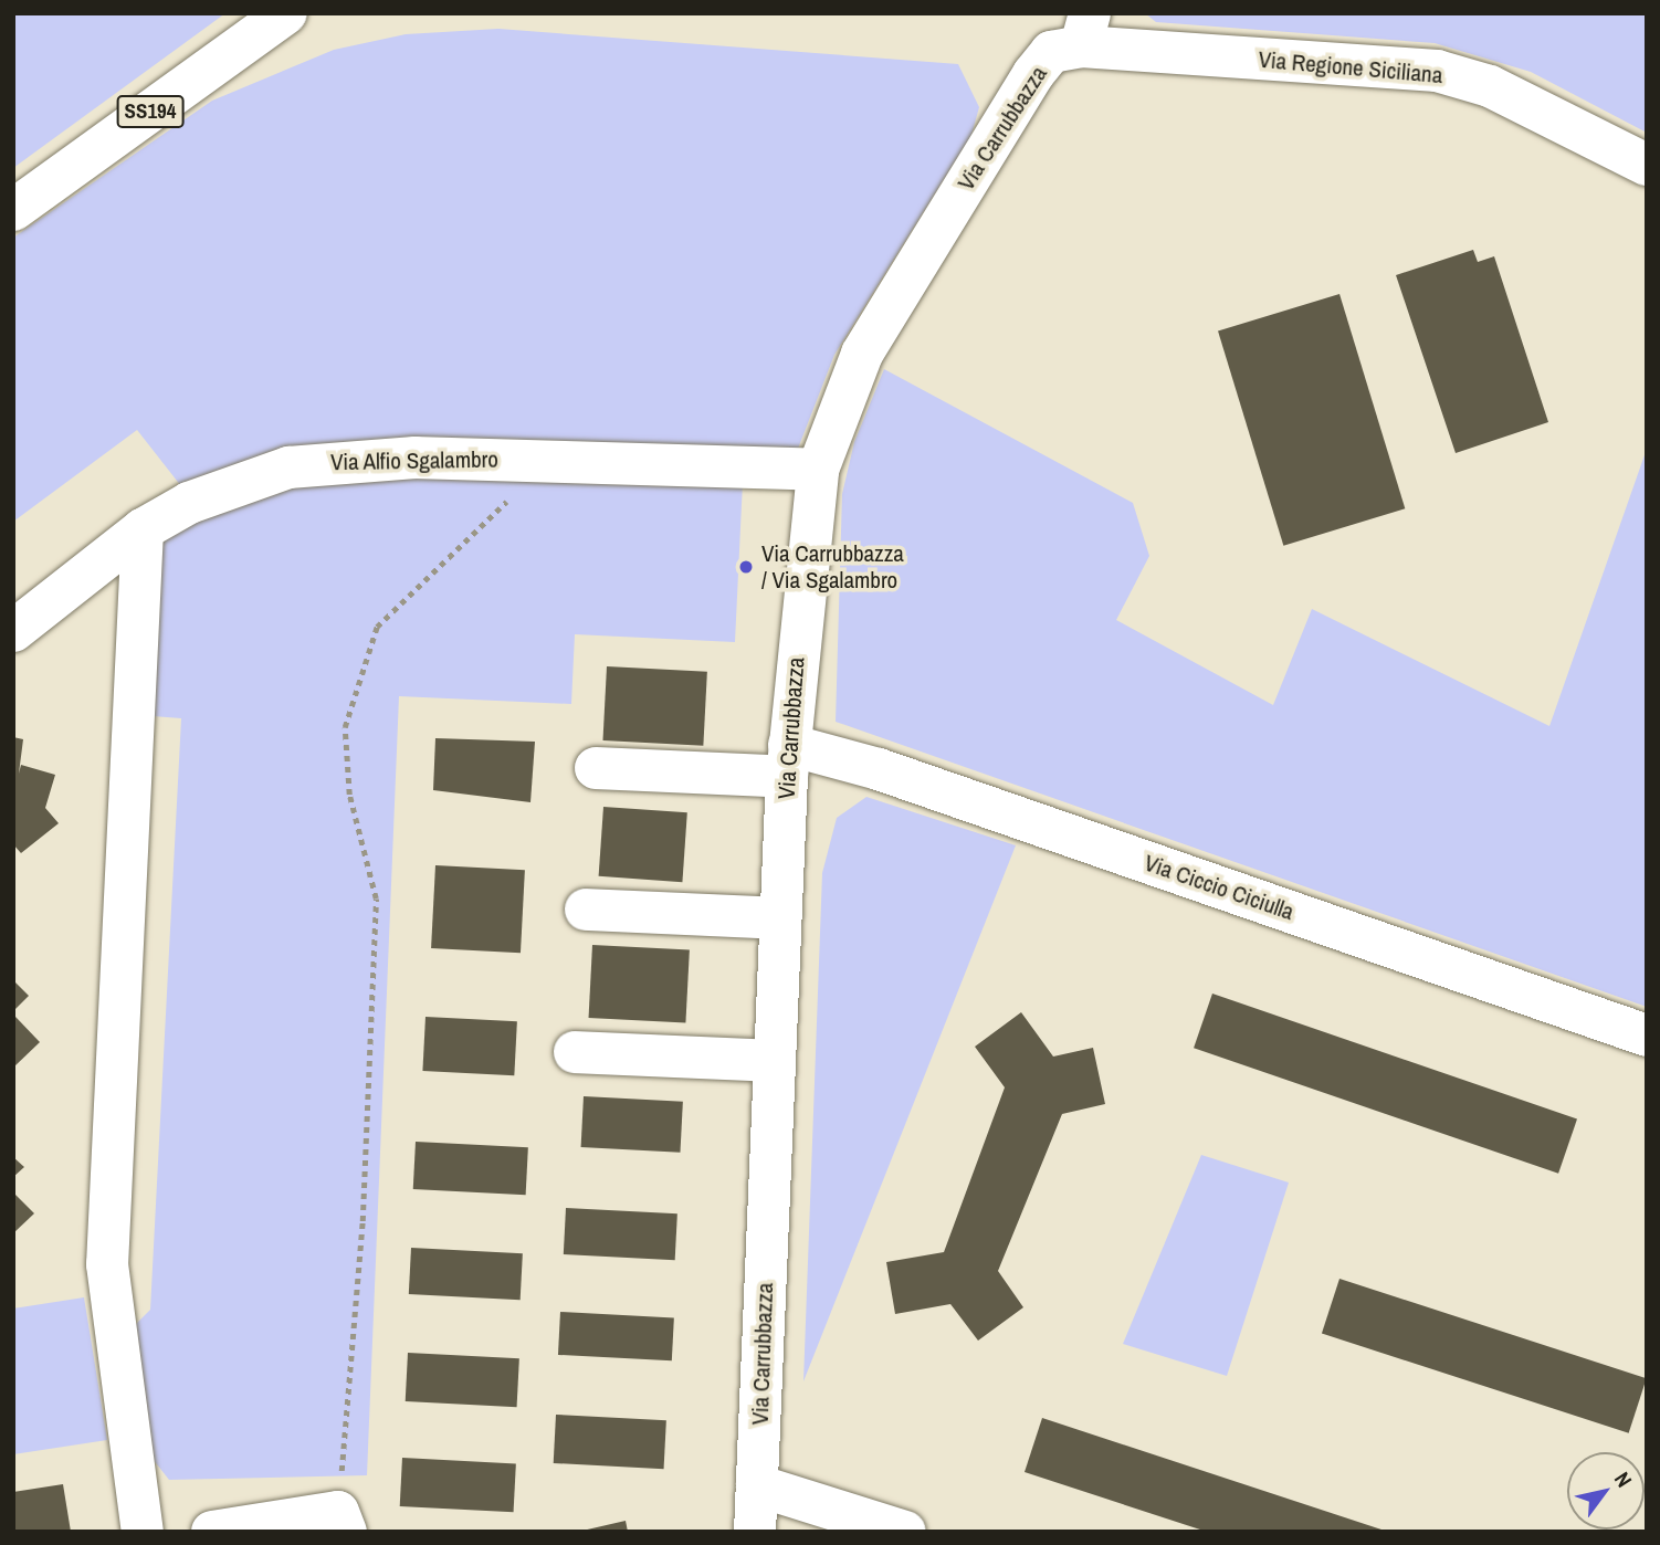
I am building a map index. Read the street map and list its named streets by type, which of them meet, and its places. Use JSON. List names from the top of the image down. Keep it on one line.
{"streets":{"street":["Via Regione Siciliana","SS194","Via Carrubbazza","Via Alfio Sgalambro","Via Ciccio Ciciulla"]},"crossings":[["Via Regione Siciliana","Via Carrubbazza"],["Via Carrubbazza","Via Alfio Sgalambro"],["Via Carrubbazza","Via Ciccio Ciciulla"]],"places":["Via Carrubbazza / Via Sgalambro"],"north":"top right"}
